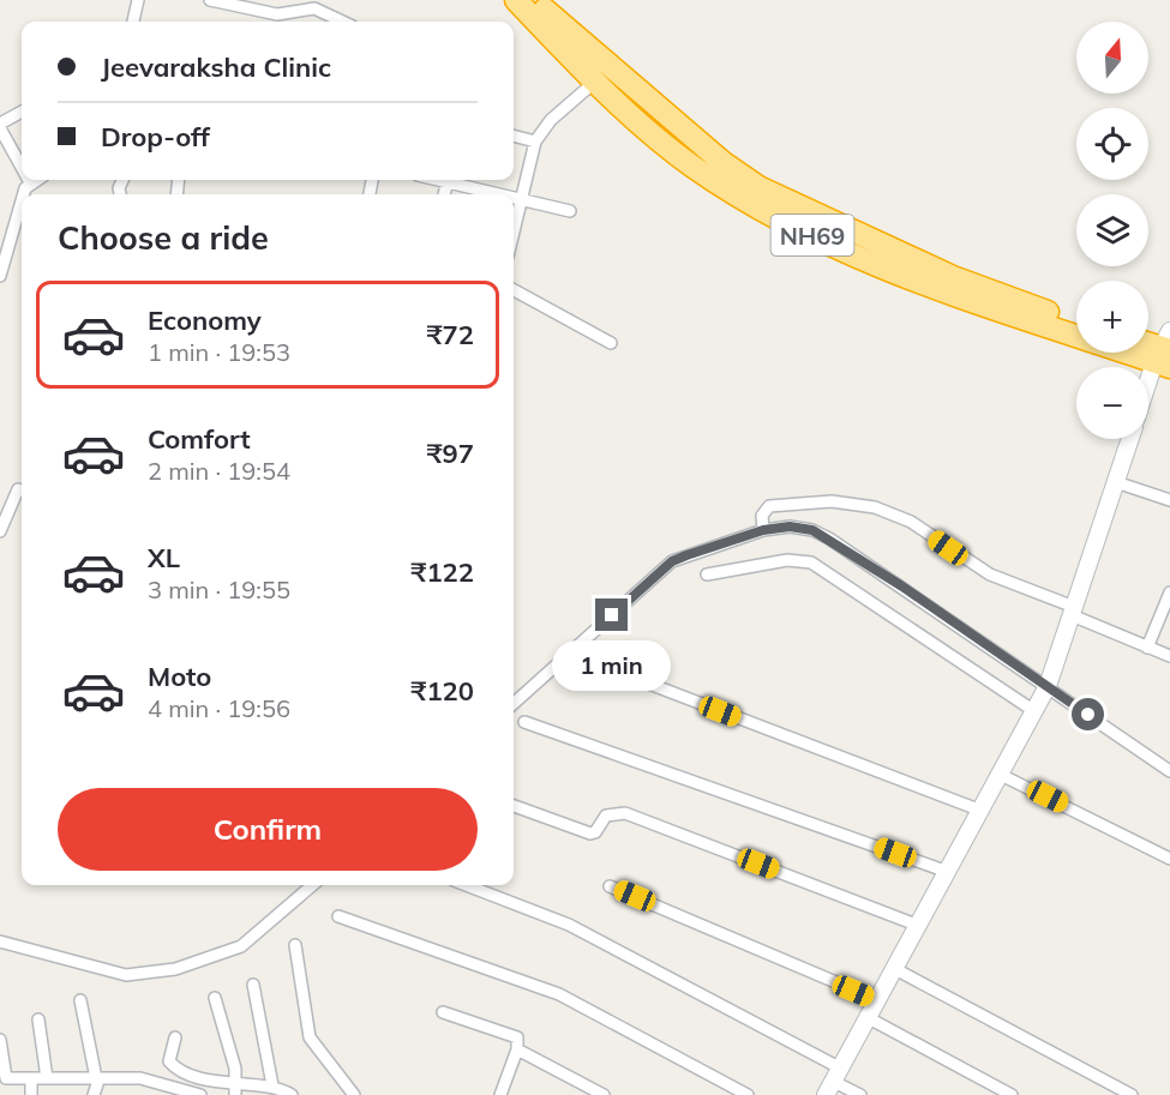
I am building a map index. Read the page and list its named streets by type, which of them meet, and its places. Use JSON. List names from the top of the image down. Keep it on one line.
{"streets":{"highway":["NH69"]},"north":"top","page":{"map_buttons":["+","−"],"banner":["Jeevaraksha Clinic","Drop-off"],"heading":"Choose a ride","list":[{"name":"Economy","note":"1 min · 19:53","value":"₹72"},{"name":"Comfort","note":"2 min · 19:54","value":"₹97"},{"name":"XL","note":"3 min · 19:55","value":"₹122"},{"name":"Moto","note":"4 min · 19:56","value":"₹120"}],"bubble":"1 min","buttons":"Confirm"}}
